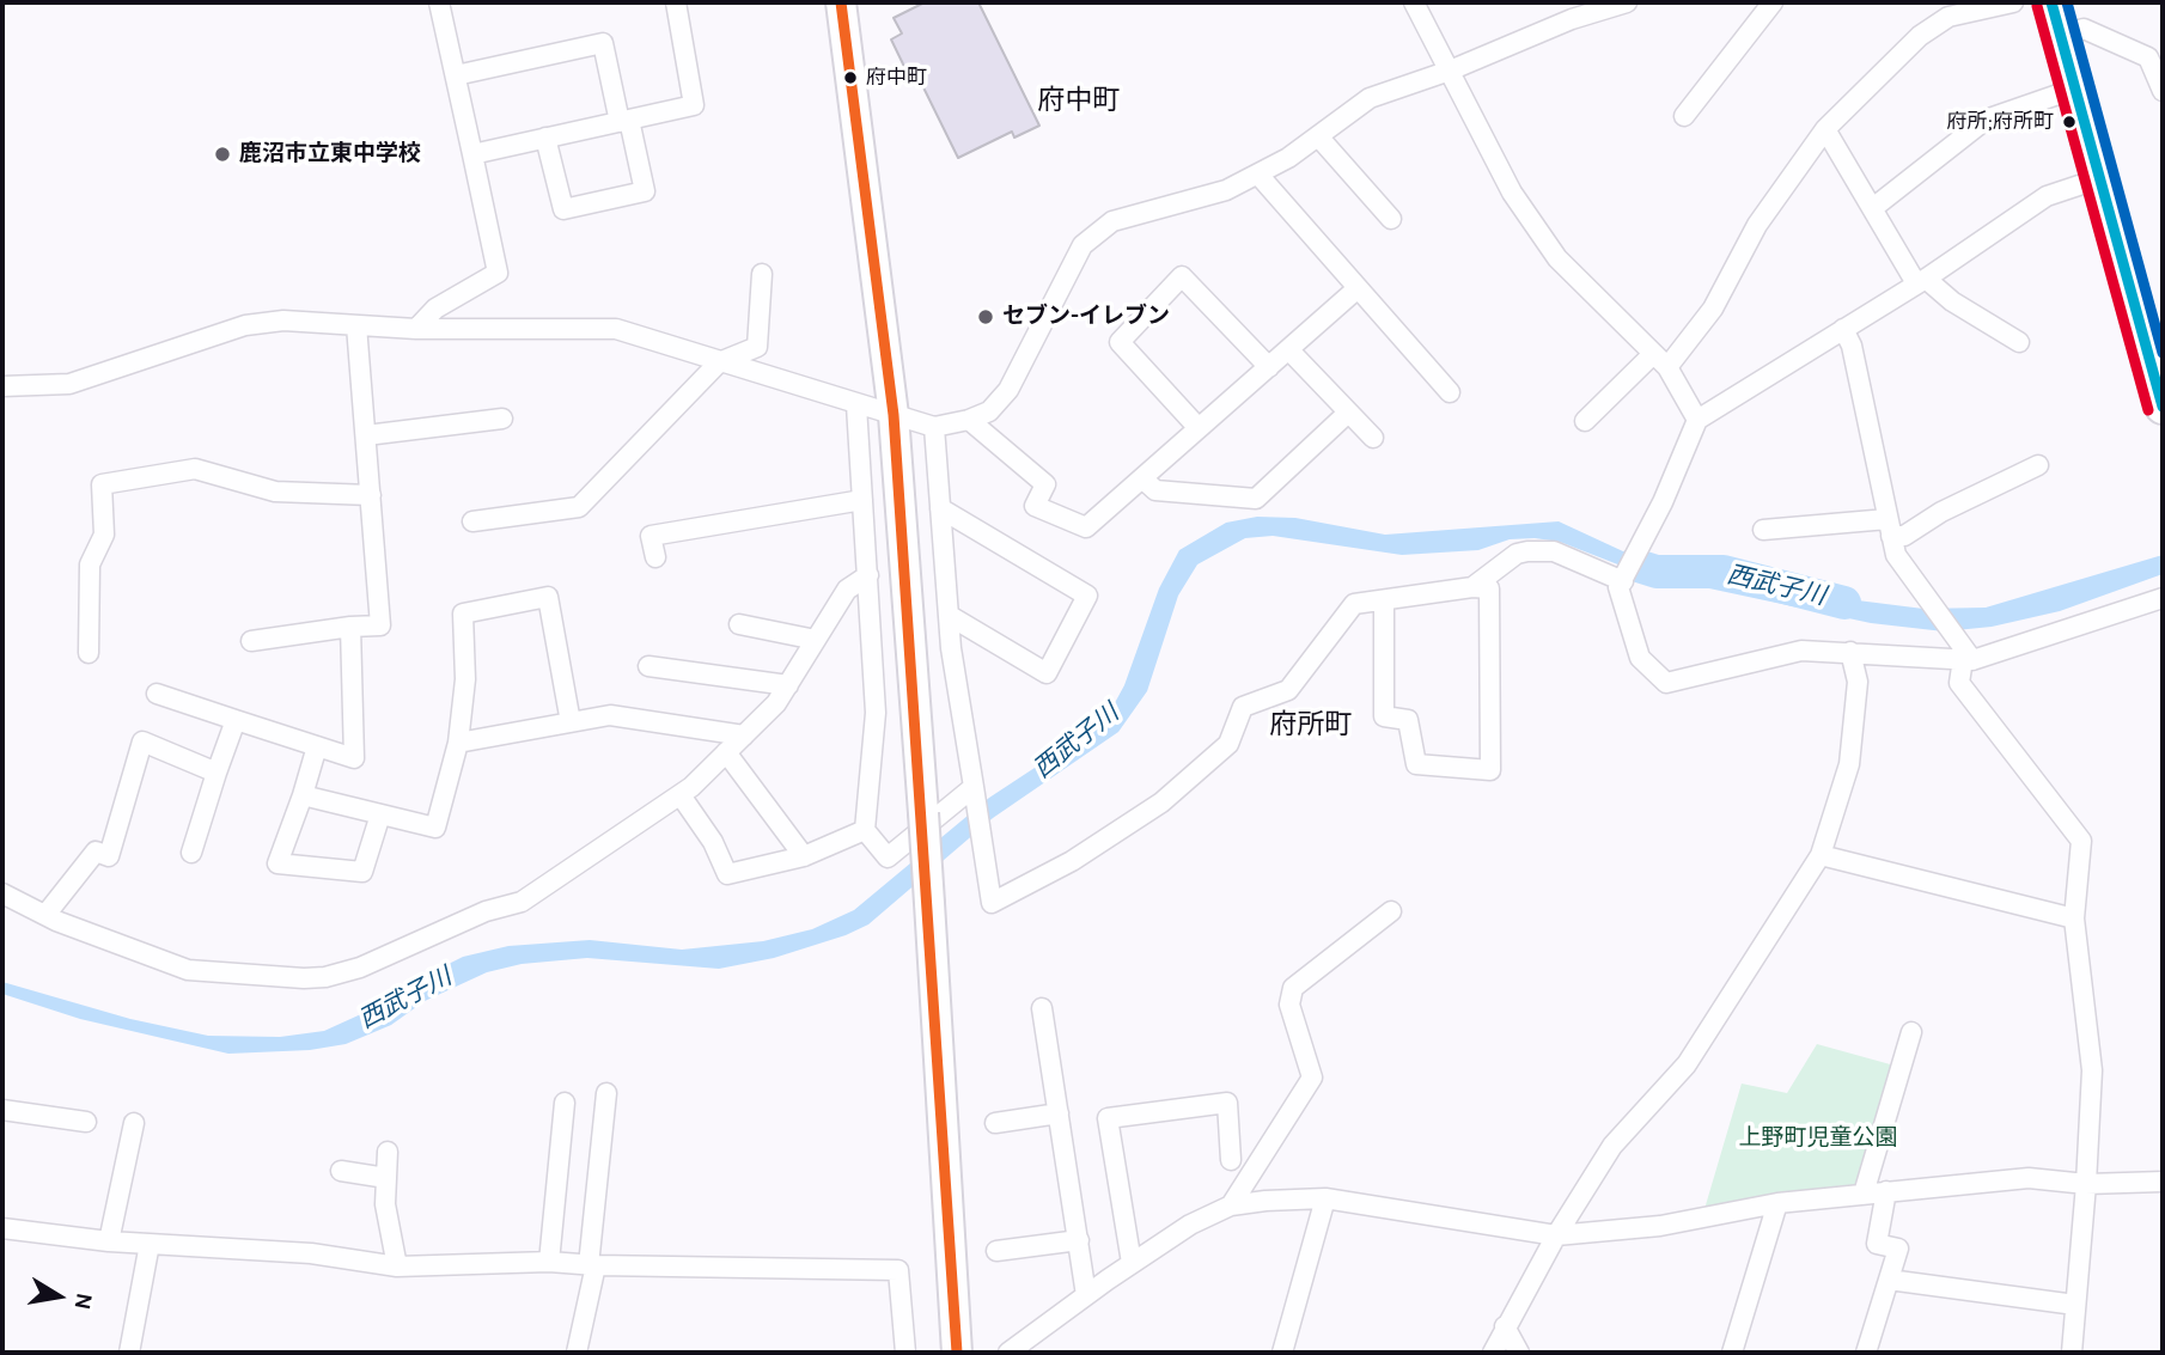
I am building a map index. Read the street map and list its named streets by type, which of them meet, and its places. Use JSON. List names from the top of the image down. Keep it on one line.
{"districts":["府中町","府所町"],"water":["西武子川"],"parks":["上野町児童公園"],"places":["府中町","府所;府所町","鹿沼市立東中学校","セブン-イレブン"],"north":"right"}
